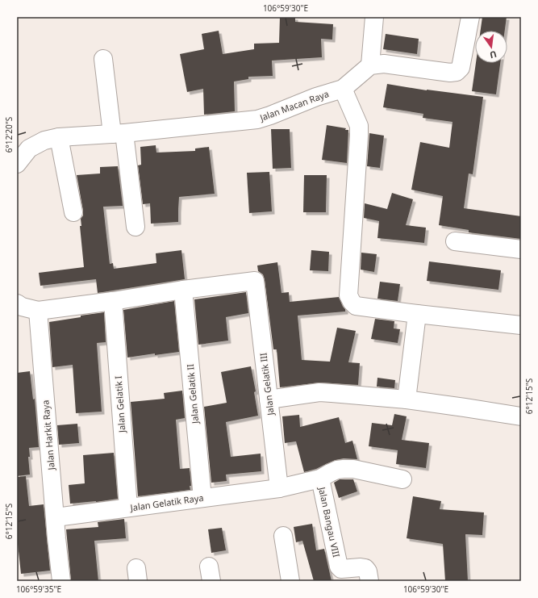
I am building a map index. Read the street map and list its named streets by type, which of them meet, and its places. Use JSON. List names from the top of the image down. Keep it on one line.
{"streets":{"street":["Jalan Macan Raya","Jalan Gelatik III","Jalan Gelatik II","Jalan Gelatik I","Jalan Harkit Raya","Jalan Gelatik Raya","Jalan Bangau VIII"]},"crossings":[["Jalan Gelatik III","Jalan Gelatik II"],["Jalan Gelatik III","Jalan Gelatik Raya"],["Jalan Gelatik III","Jalan Bangau VIII"],["Jalan Gelatik II","Jalan Gelatik Raya"],["Jalan Gelatik I","Jalan Gelatik Raya"],["Jalan Harkit Raya","Jalan Gelatik Raya"],["Jalan Gelatik Raya","Jalan Bangau VIII"]],"north":"bottom","coordinates":["106°59'30\"E","6°12'20\"S","6°12'15\"S","106°59'35\"E"]}
